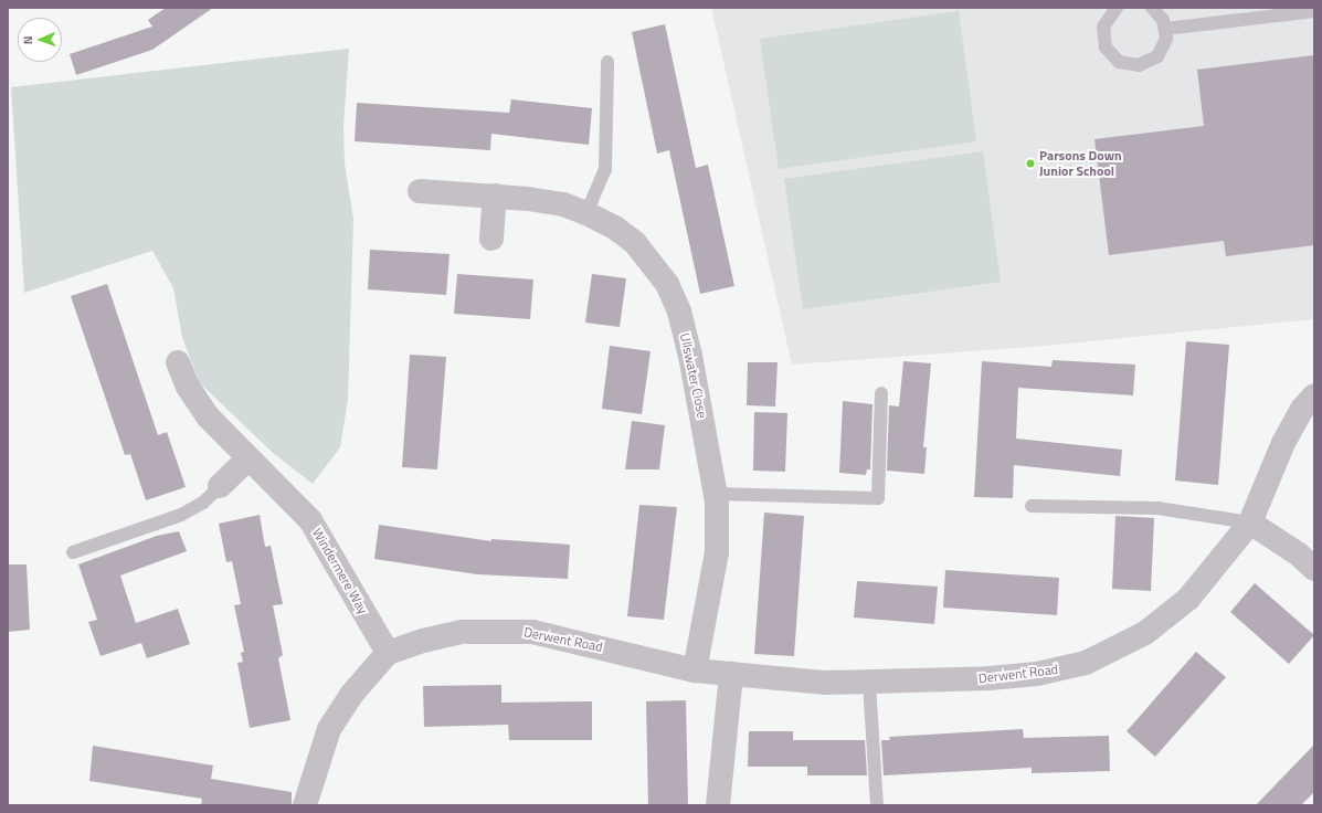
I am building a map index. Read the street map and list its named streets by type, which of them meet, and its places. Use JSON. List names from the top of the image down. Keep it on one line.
{"streets":{"street":["Ullswater Close","Windermere Way","Derwent Road"]},"crossings":[["Ullswater Close","Derwent Road"],["Windermere Way","Derwent Road"]],"places":["Parsons Down Junior School"],"north":"left"}
